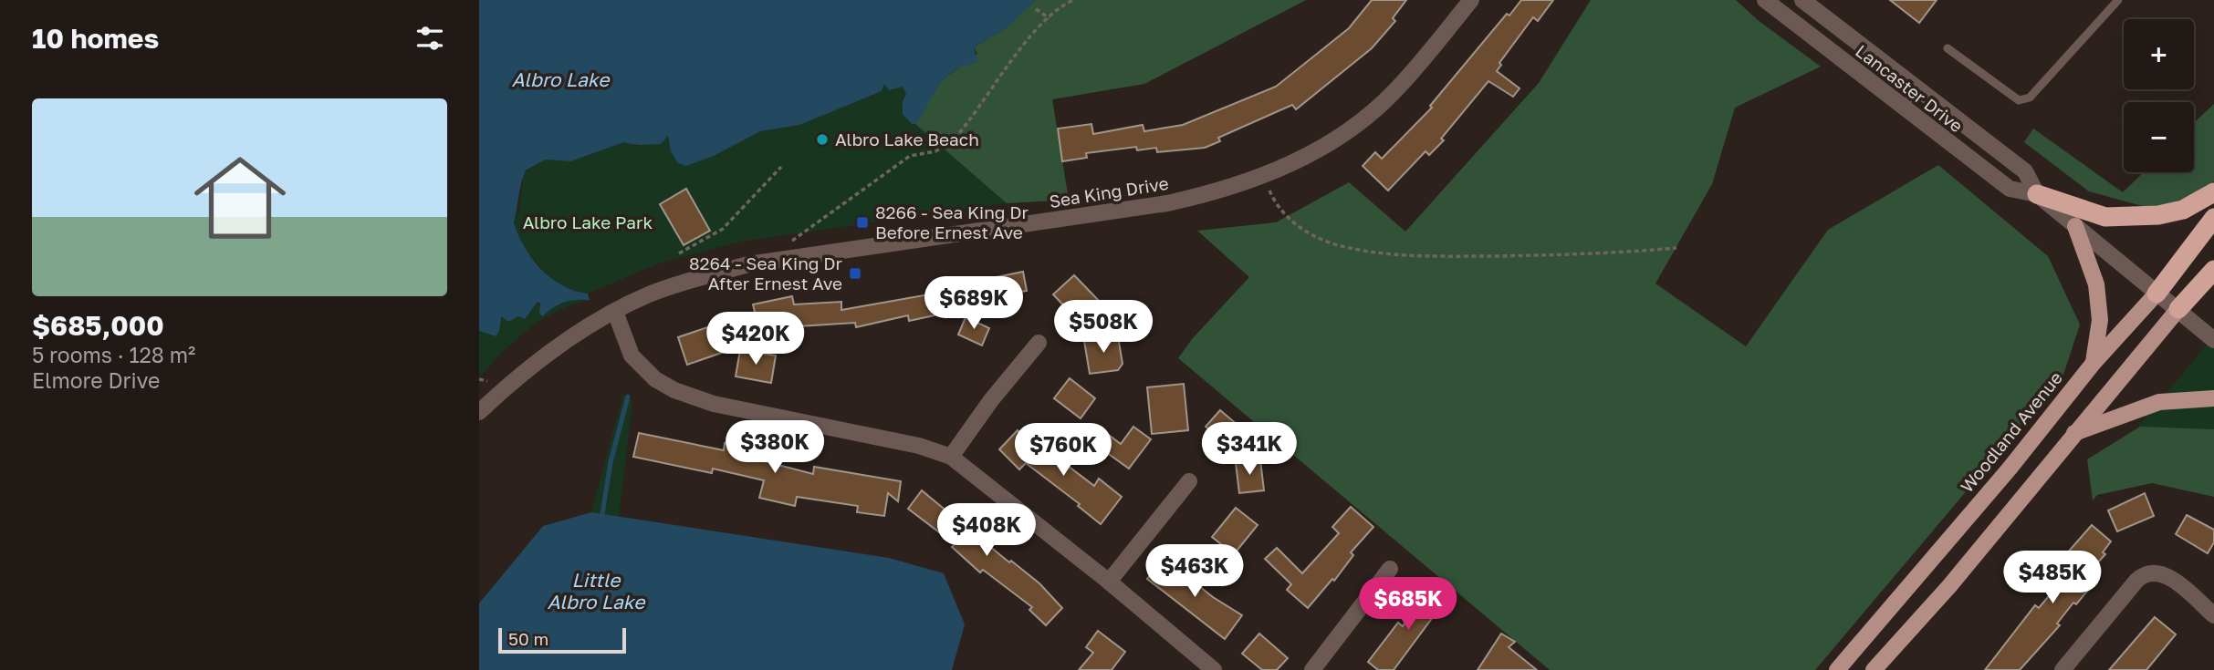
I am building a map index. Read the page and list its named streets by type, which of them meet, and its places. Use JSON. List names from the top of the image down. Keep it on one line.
{"streets":{"highway":["Woodland Avenue"],"street":["Lancaster Drive","Sea King Drive"]},"crossings":[["Lancaster Drive","Woodland Avenue"]],"water":["Albro Lake","Little Albro Lake"],"parks":["Albro Lake Park"],"places":{"other":["Albro Lake Beach"],"transit":["8266 - Sea King Dr Before Ernest Ave","8264 - Sea King Dr After Ernest Ave"]},"scale_bar":"50 m","page":{"heading":"10 homes","map_buttons":["+","−"],"list":[{"name":"$685,000","note":"5 rooms · 128 m² · Elmore Drive"}],"price":["$689K","$508K","$420K","$380K","$341K","$760K","$408K","$463K","$485K","$685K"],"scale":"50 m"}}
